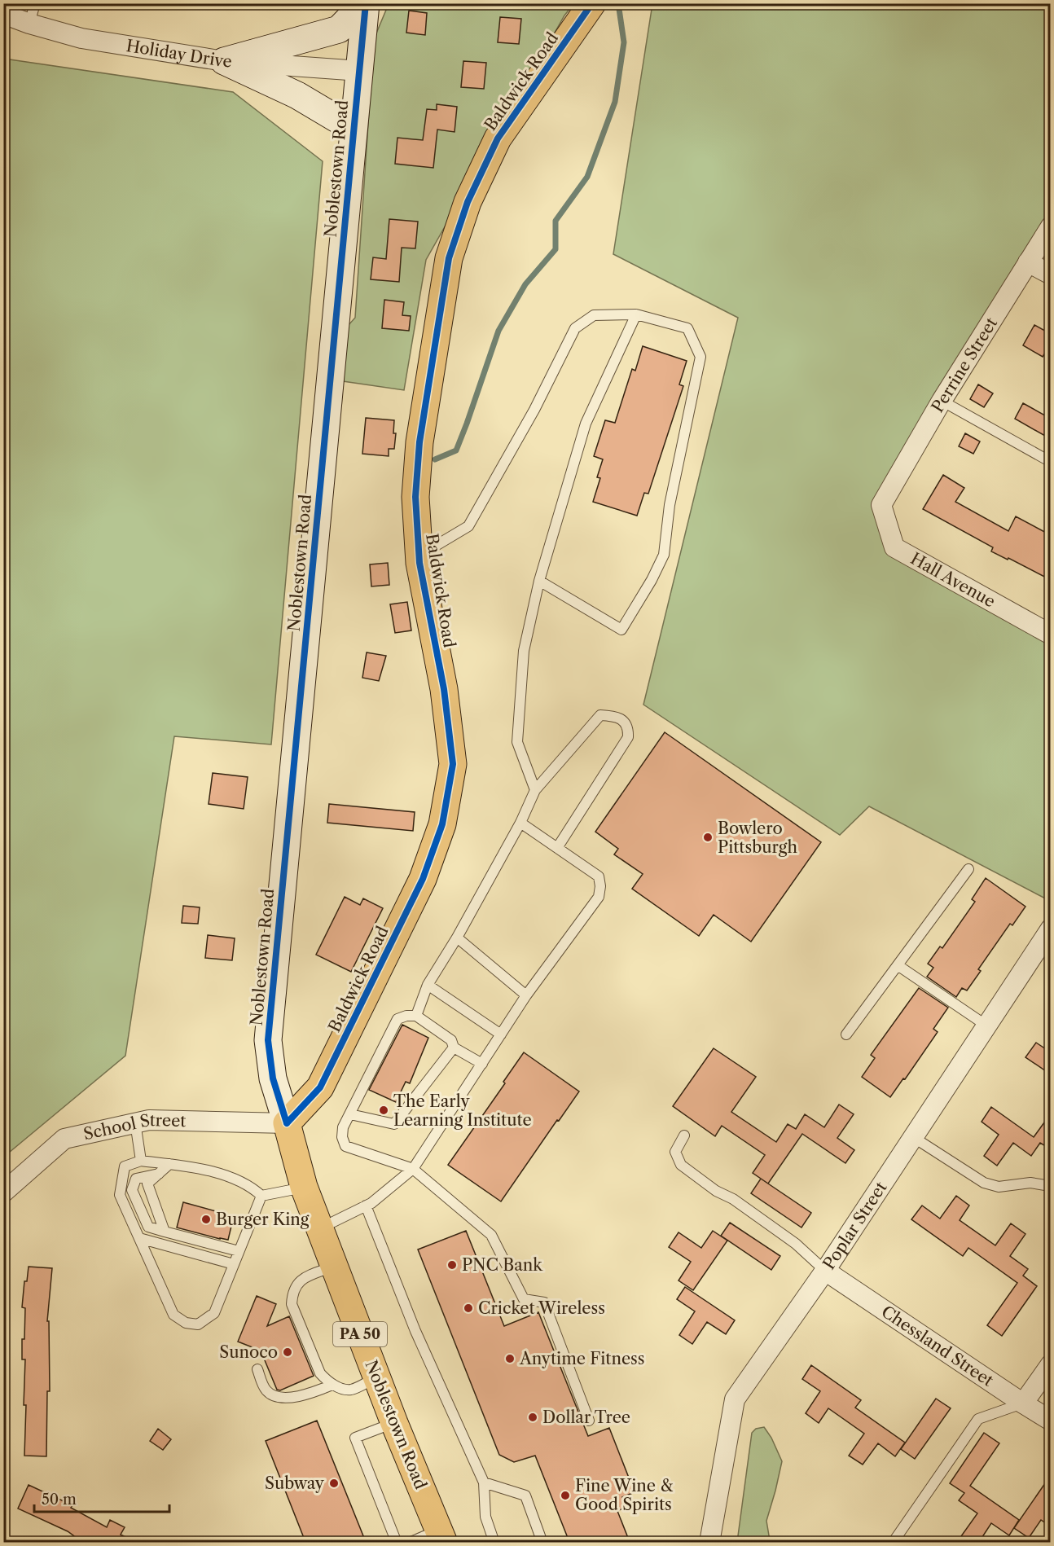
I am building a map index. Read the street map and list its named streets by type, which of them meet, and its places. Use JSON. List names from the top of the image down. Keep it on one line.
{"streets":{"main road":["Baldwick Road","Noblestown Road","PA 50"],"street":["Holiday Drive","Perrine Street","Hall Avenue","School Street","Poplar Street","Chessland Street"]},"crossings":[["Holiday Drive","Noblestown Road"],["Baldwick Road","Noblestown Road"],["Baldwick Road","School Street"],["Noblestown Road","School Street"],["Perrine Street","Hall Avenue"],["Poplar Street","Chessland Street"]],"places":["Bowlero Pittsburgh","The Early Learning Institute","Burger King","PNC Bank","Cricket Wireless","Sunoco","Anytime Fitness","Dollar Tree","Subway","Fine Wine & Good Spirits"],"scale_bar":"50 m"}
